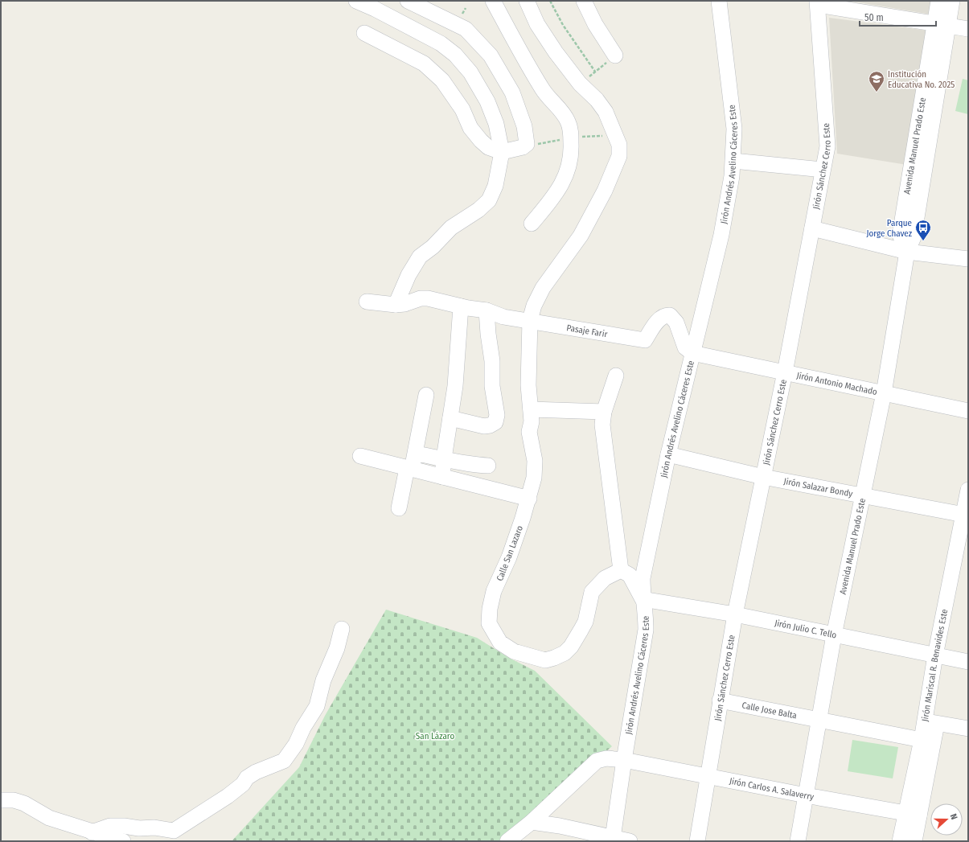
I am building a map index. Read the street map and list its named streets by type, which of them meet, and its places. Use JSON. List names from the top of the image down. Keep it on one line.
{"streets":{"street":["Avenida Manuel Prado Este","Jirón Andrés Avelino Cáceres Este","Jirón Sánchez Cerro Este","Pasaje Farir","Jirón Antonio Machado","Jirón Salazar Bondy","Calle San Lazaro","Jirón Julio C. Tello","Jirón Mariscal R. Benavides Este","Calle Jose Balta","Jirón Carlos A. Salaverry"]},"crossings":[["Avenida Manuel Prado Este","Jirón Antonio Machado"],["Avenida Manuel Prado Este","Jirón Salazar Bondy"],["Avenida Manuel Prado Este","Jirón Julio C. Tello"],["Avenida Manuel Prado Este","Calle Jose Balta"],["Avenida Manuel Prado Este","Jirón Carlos A. Salaverry"],["Jirón Andrés Avelino Cáceres Este","Pasaje Farir"],["Jirón Andrés Avelino Cáceres Este","Jirón Antonio Machado"],["Jirón Andrés Avelino Cáceres Este","Jirón Salazar Bondy"],["Jirón Andrés Avelino Cáceres Este","Jirón Julio C. Tello"],["Jirón Andrés Avelino Cáceres Este","Jirón Carlos A. Salaverry"],["Jirón Sánchez Cerro Este","Jirón Antonio Machado"],["Jirón Sánchez Cerro Este","Jirón Salazar Bondy"],["Jirón Sánchez Cerro Este","Jirón Julio C. Tello"],["Jirón Sánchez Cerro Este","Calle Jose Balta"],["Jirón Sánchez Cerro Este","Jirón Carlos A. Salaverry"],["Pasaje Farir","Jirón Antonio Machado"],["Pasaje Farir","Calle San Lazaro"],["Jirón Salazar Bondy","Jirón Mariscal R. Benavides Este"],["Jirón Julio C. Tello","Jirón Mariscal R. Benavides Este"],["Jirón Mariscal R. Benavides Este","Calle Jose Balta"],["Jirón Mariscal R. Benavides Este","Jirón Carlos A. Salaverry"]],"parks":["San Lázaro"],"places":{"school or university":["Institución Educativa No. 2025"],"bus stop":["Parque Jorge Chavez"]},"scale_bar":"50 m","north":"right"}
